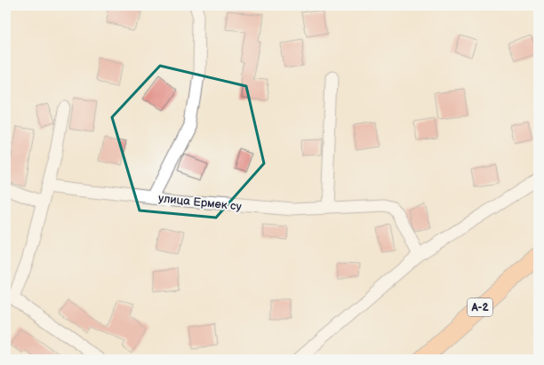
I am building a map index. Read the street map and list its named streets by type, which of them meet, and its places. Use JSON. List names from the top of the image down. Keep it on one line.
{"streets":{"highway":["A-2"],"street":["улица Ермек су"]}}
